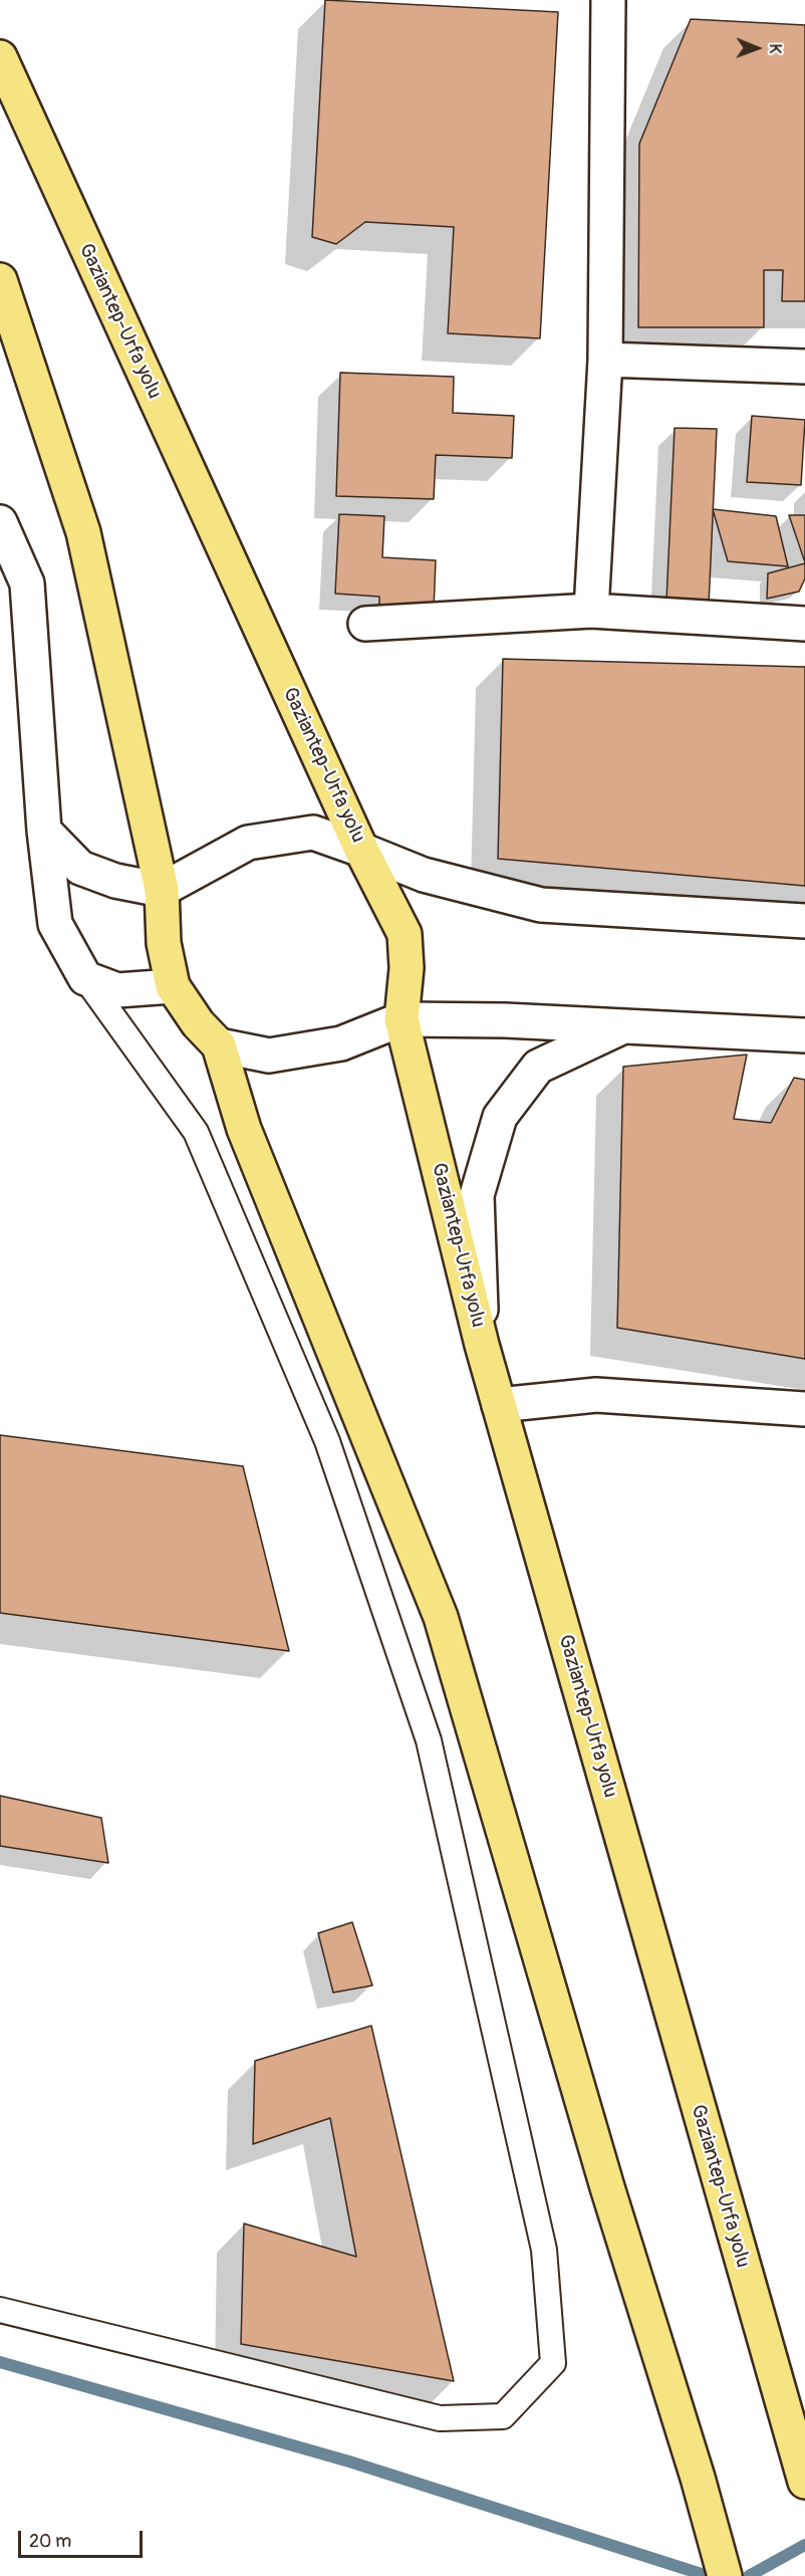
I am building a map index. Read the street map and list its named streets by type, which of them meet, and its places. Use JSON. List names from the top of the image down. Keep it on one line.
{"streets":{"highway":["Gaziantep-Urfa yolu"]},"scale_bar":"20 m","north":"right"}
